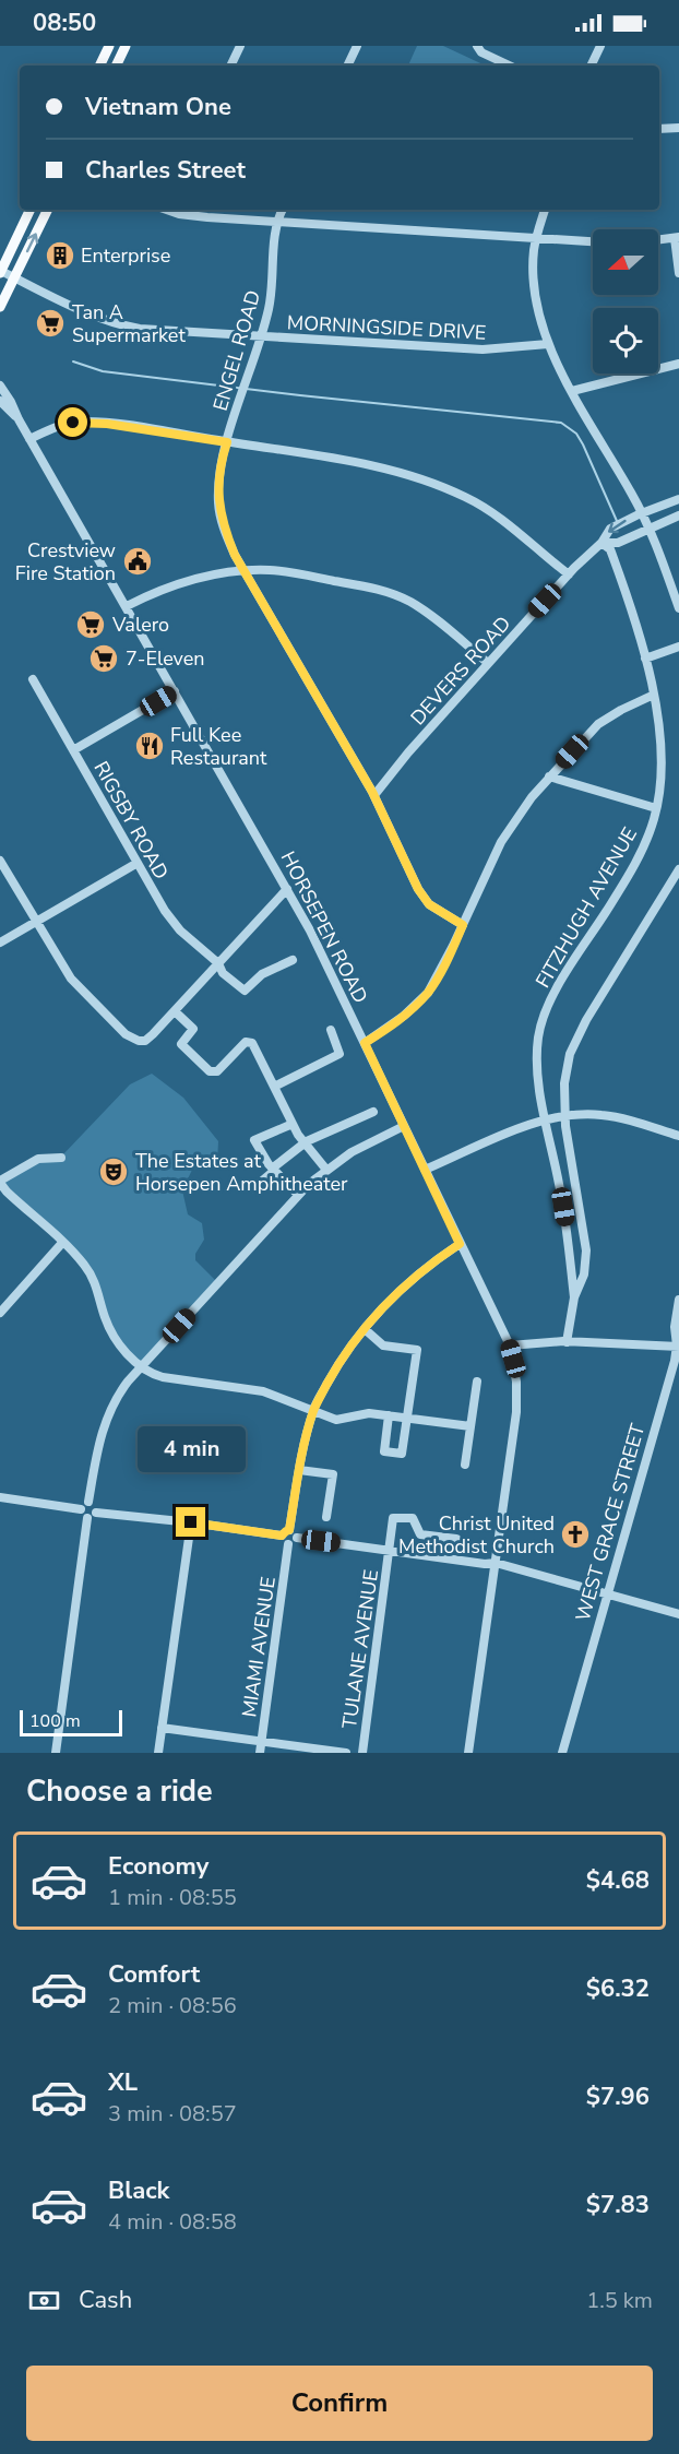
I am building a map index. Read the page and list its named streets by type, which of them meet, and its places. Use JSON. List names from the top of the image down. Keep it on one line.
{"streets":{"street":["MORNINGSIDE DRIVE","ENGEL ROAD","DEVERS ROAD","RIGSBY ROAD","FITZHUGH AVENUE","HORSEPEN ROAD","WEST GRACE STREET","MIAMI AVENUE","TULANE AVENUE"]},"crossings":[["MORNINGSIDE DRIVE","ENGEL ROAD"],["ENGEL ROAD","DEVERS ROAD"],["DEVERS ROAD","FITZHUGH AVENUE"]],"places":{"building":["Enterprise"],"supermarket":["Tan A Supermarket","Valero","7-Eleven"],"public building":["Crestview Fire Station"],"restaurant":["Full Kee Restaurant"],"theatre":["The Estates at Horsepen Amphitheater"],"church":["Christ United Methodist Church"]},"scale_bar":"100 m","north":"left","page":{"status":"08:50","banner":["Vietnam One","Charles Street"],"bubble":"4 min","scale":"100 m","heading":"Choose a ride","list":[{"name":"Economy","note":"1 min · 08:55","value":"$4.68"},{"name":"Comfort","note":"2 min · 08:56","value":"$6.32"},{"name":"XL","note":"3 min · 08:57","value":"$7.96"},{"name":"Black","note":"4 min · 08:58","value":"$7.83"}],"pay":["Cash","1.5 km"],"buttons":"Confirm"}}
